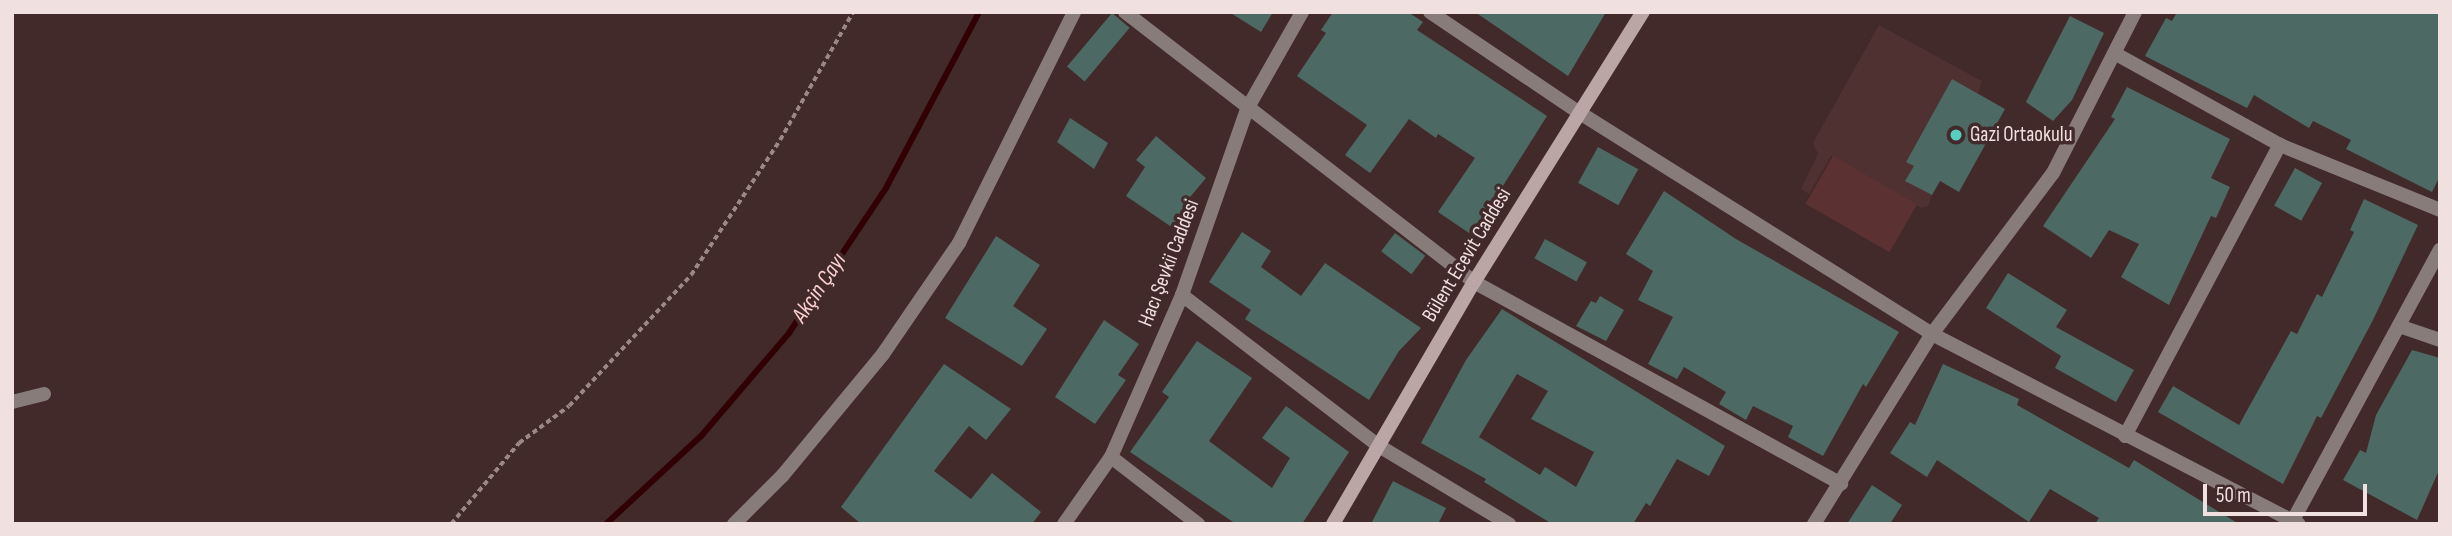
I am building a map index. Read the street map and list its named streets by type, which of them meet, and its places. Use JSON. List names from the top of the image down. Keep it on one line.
{"streets":{"main road":["Bülent Ecevit Caddesi"],"street":["Hacı Şevkii Caddesi"]},"water":["Akçin Çayı"],"places":["Gazi Ortaokulu"],"scale_bar":"50 m"}
